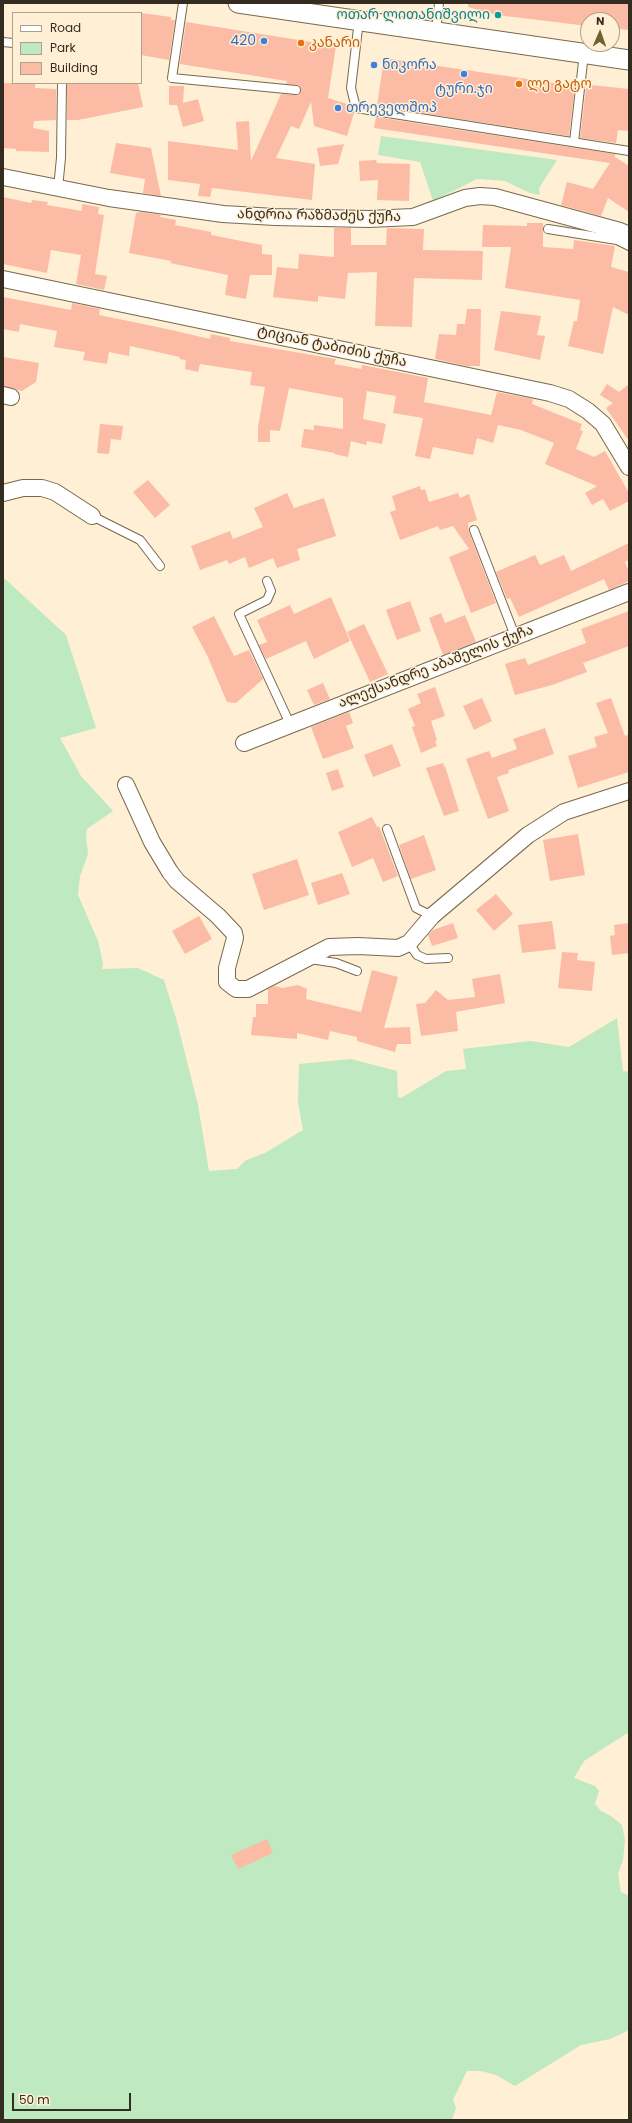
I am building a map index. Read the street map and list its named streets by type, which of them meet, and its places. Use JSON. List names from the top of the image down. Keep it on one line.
{"streets":{"street":["ანდრია რაზმაძეს ქუჩა","ტიციან ტაბიძის ქუჩა","ალექსანდრე აბაშელის ქუჩა"]},"places":["ოთარ ლითანიშვილი","420","კანარი","ნიკორა","ტური.ჯი","ლე გატო","თრეველშოპ"],"legend":["Road","Park","Building"],"scale_bar":"50 m","north":"top"}
